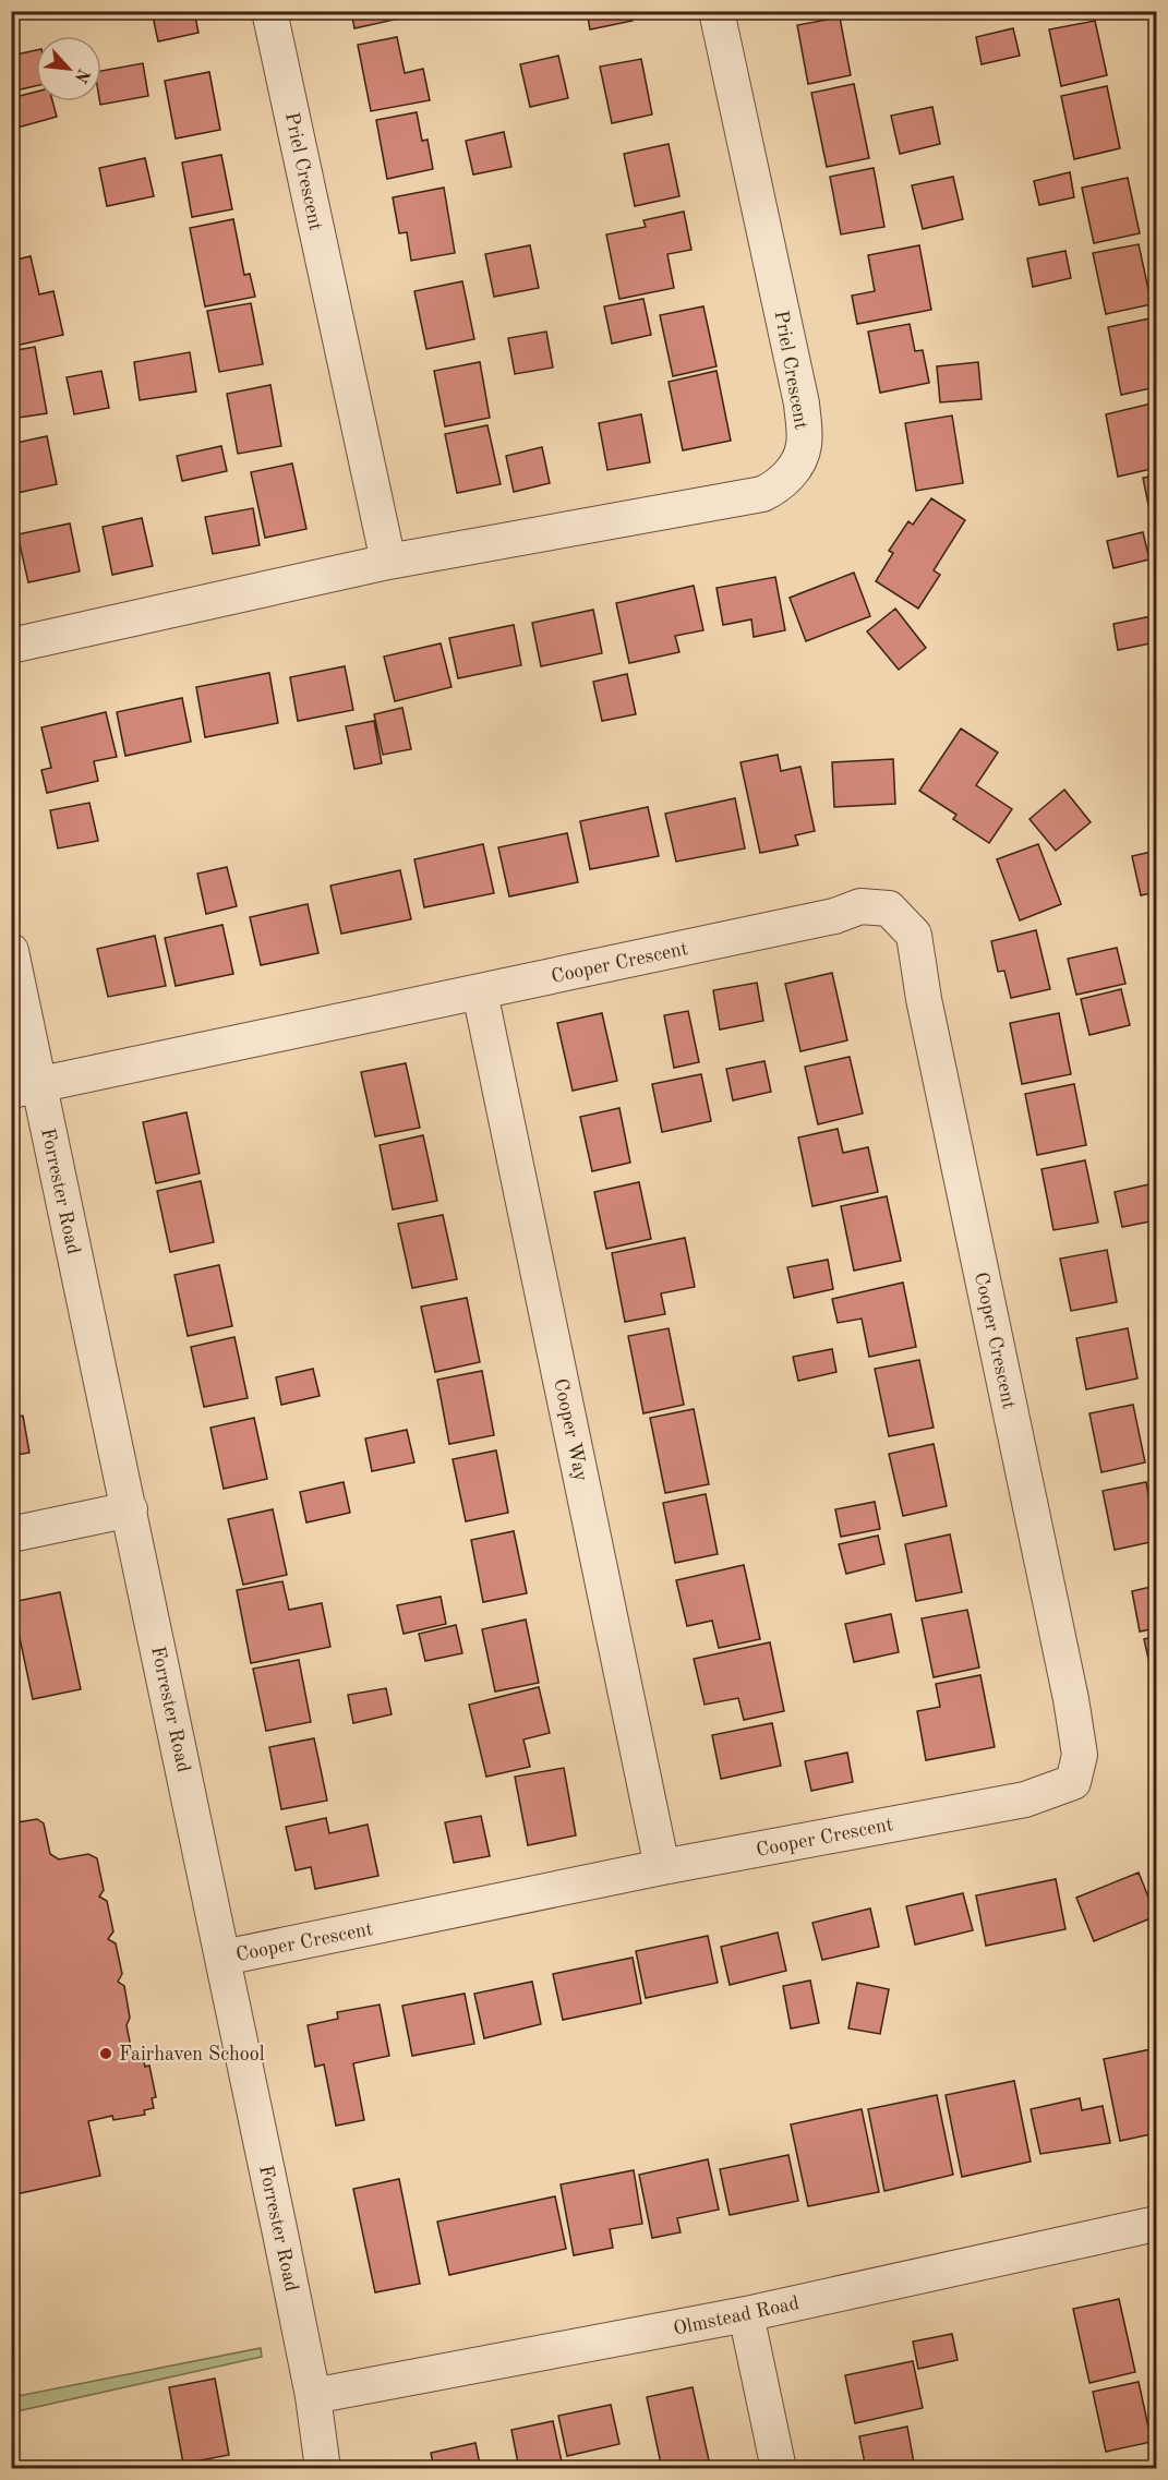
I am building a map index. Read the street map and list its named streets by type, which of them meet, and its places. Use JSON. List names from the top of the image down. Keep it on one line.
{"streets":{"street":["Priel Crescent","Cooper Crescent","Forrester Road","Cooper Way","Olmstead Road"]},"crossings":[["Cooper Crescent","Forrester Road"],["Cooper Crescent","Cooper Way"],["Forrester Road","Olmstead Road"]],"places":["Fairhaven School"],"north":"bottom right"}
